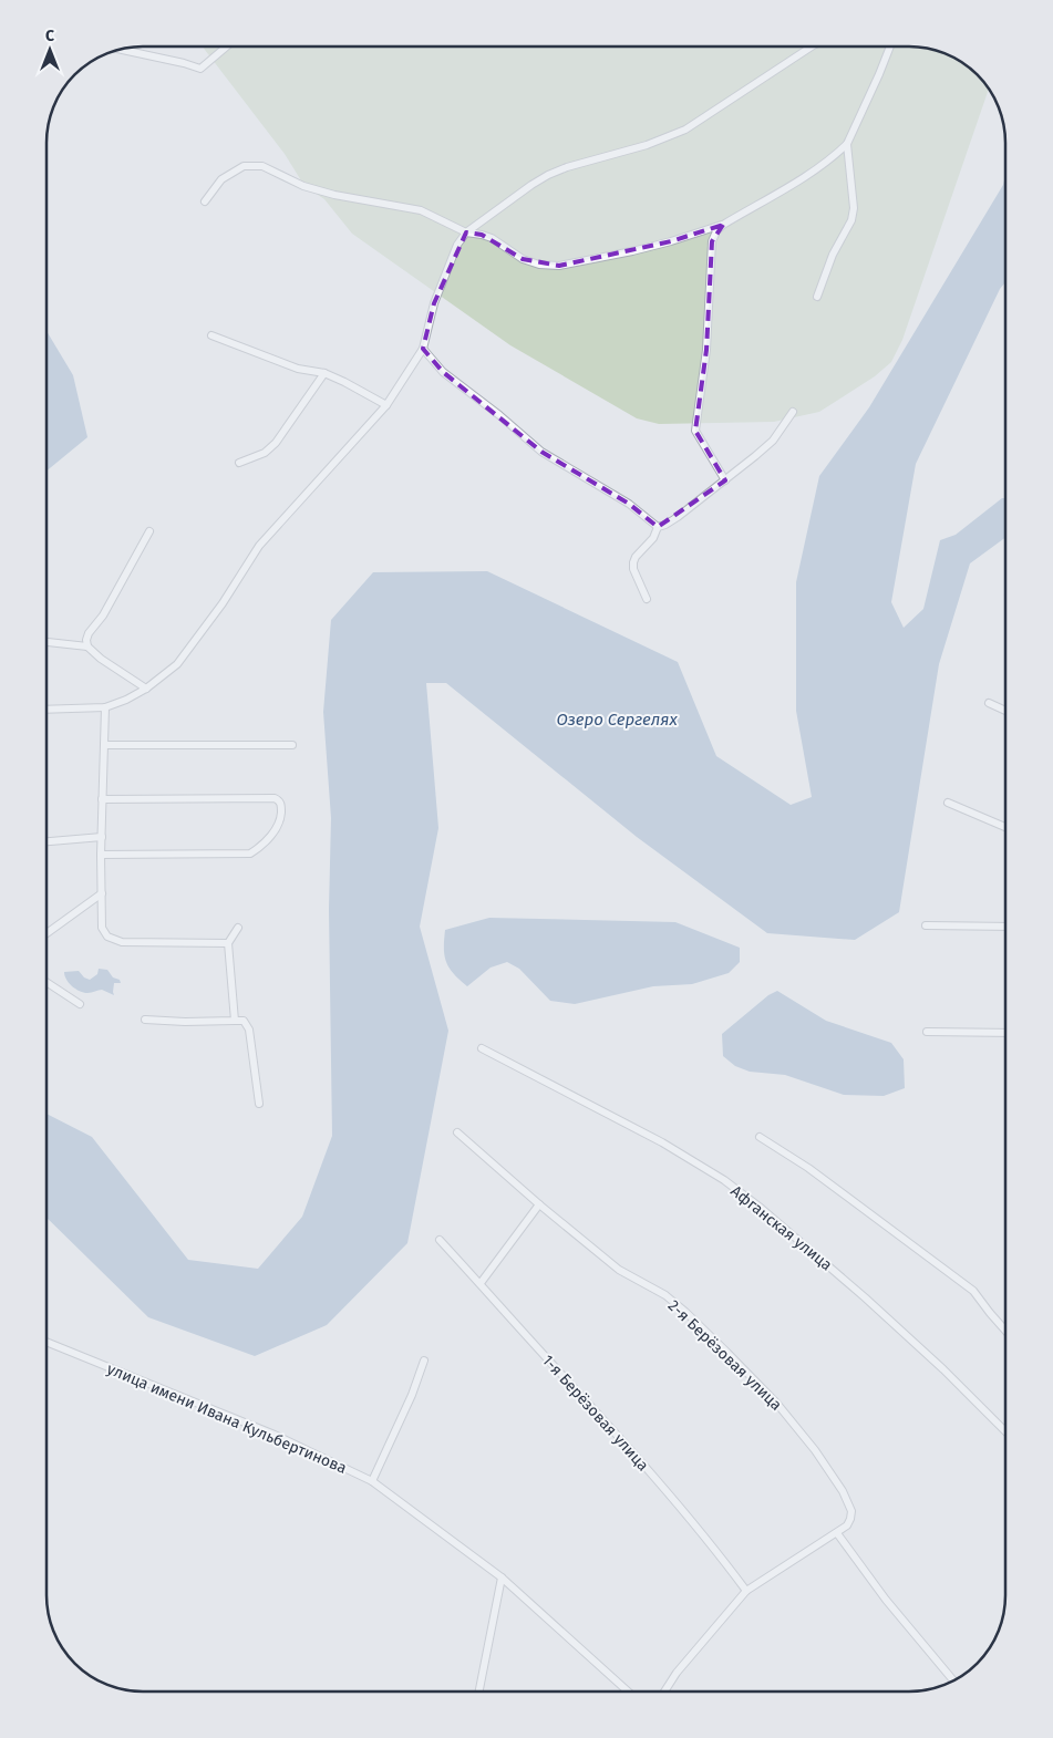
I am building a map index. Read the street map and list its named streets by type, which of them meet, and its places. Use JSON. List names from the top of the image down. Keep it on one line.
{"streets":{"street":["Афганская улица","2-я Берёзовая улица","1-я Берёзовая улица","улица имени Ивана Кульбертинова"]},"water":["Озеро Сергелях"],"north":"top"}
